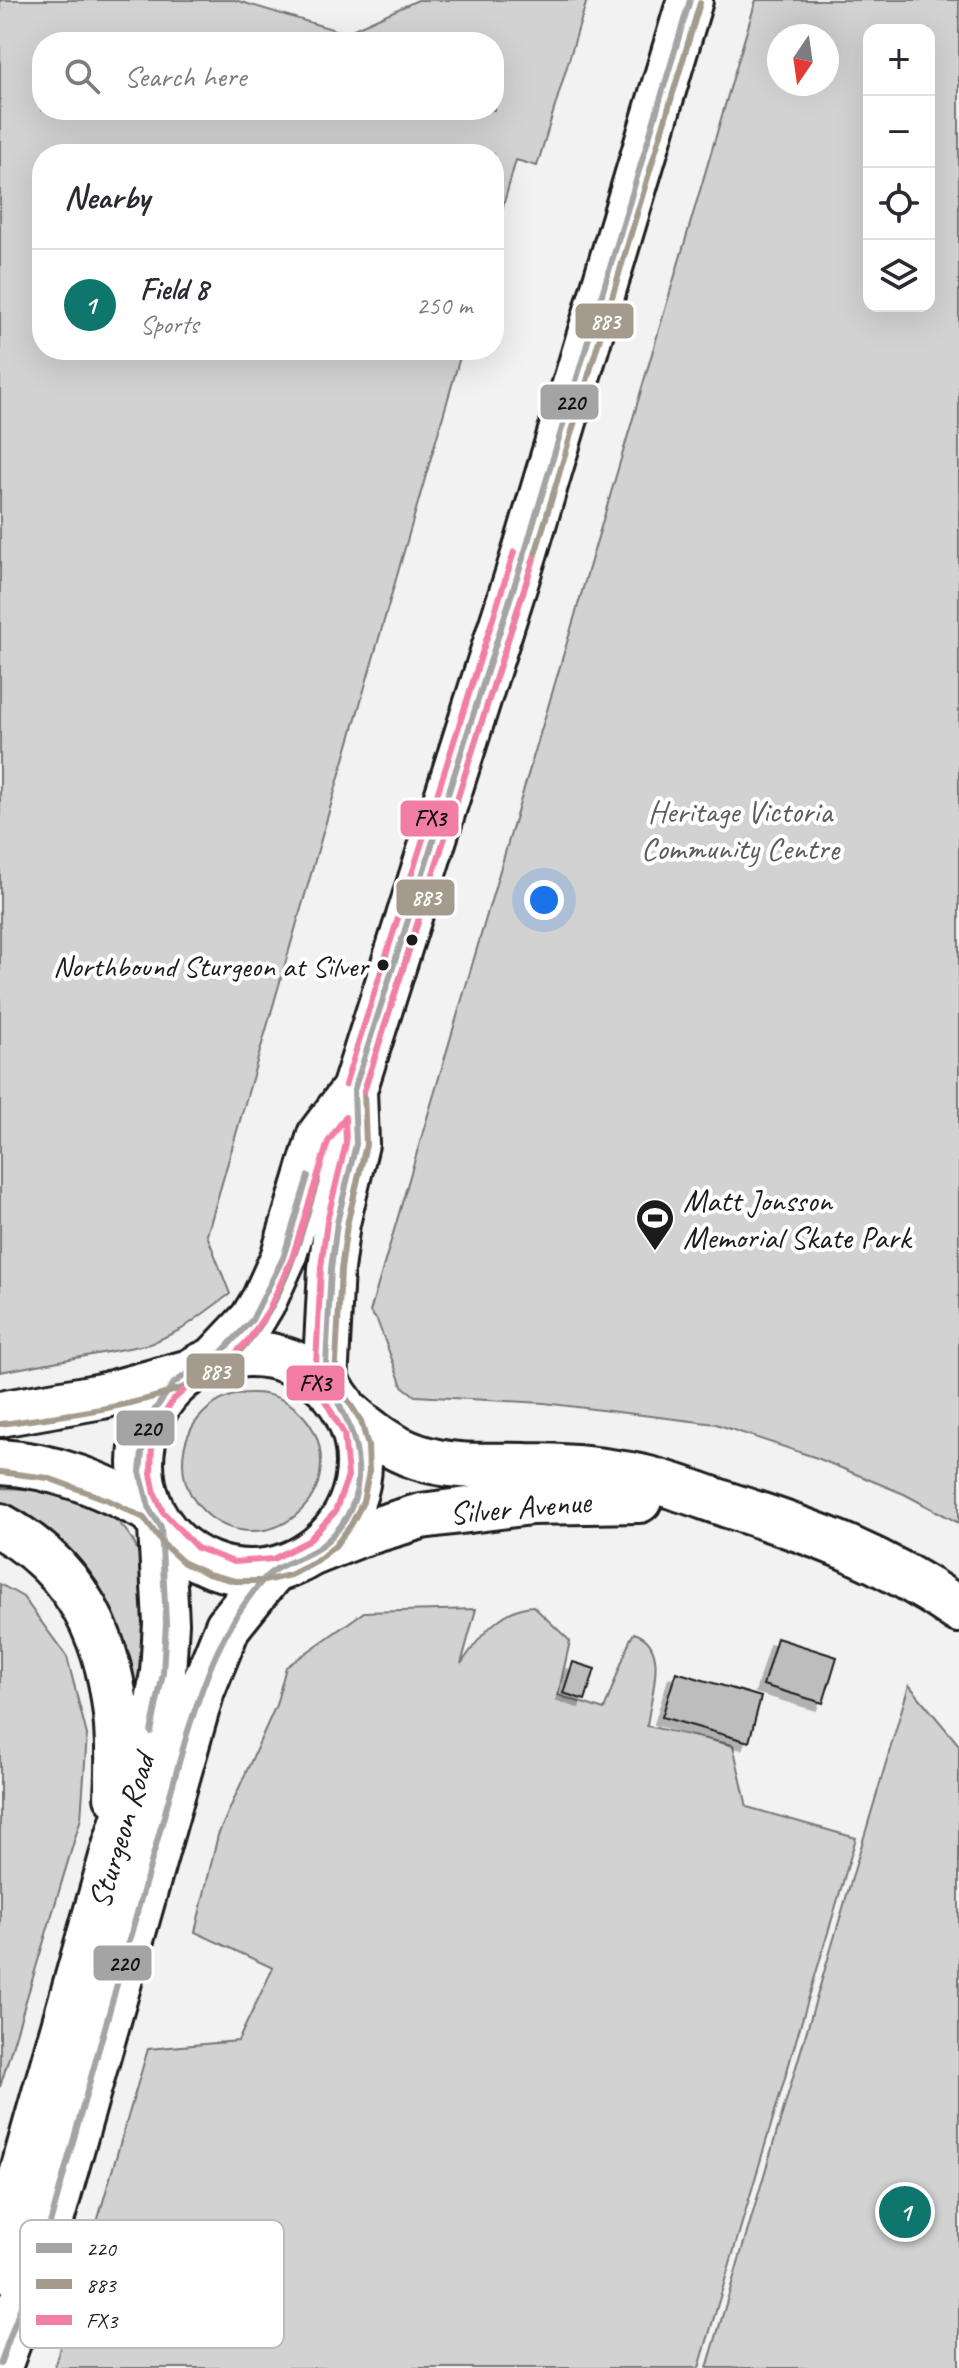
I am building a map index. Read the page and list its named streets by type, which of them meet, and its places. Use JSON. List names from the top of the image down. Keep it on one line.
{"streets":{"main road":["Silver Avenue","Sturgeon Road"]},"crossings":[["Silver Avenue","Sturgeon Road"]],"parks":["Heritage Victoria Community Centre"],"places":{"other":["Northbound Sturgeon at Silver"],"sports":["Matt Jonsson Memorial Skate Park"]},"lines":["transit line 220","transit line 883","transit line FX3"],"legend":["220","883","FX3"],"north":"bottom","page":{"map_buttons":["+","−"],"search":"Search here","heading":"Nearby","list":[{"mark":"1","name":"Field 8","note":"Sports","value":"250 m"}],"pins":"1"}}
